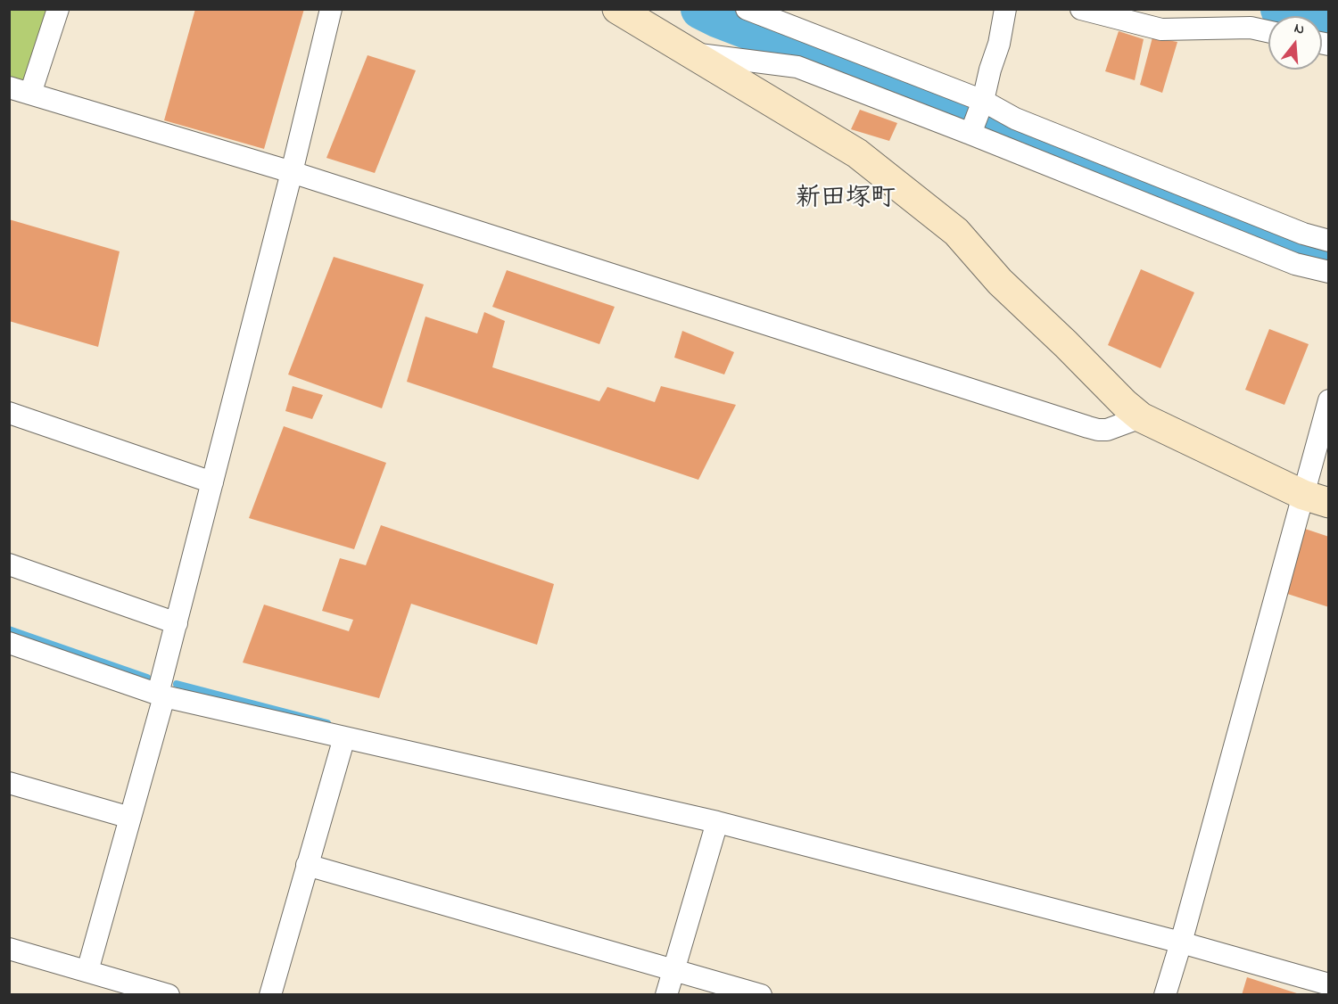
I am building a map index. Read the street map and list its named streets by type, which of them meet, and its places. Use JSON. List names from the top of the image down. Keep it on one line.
{"districts":["新田塚町"],"north":"top"}
